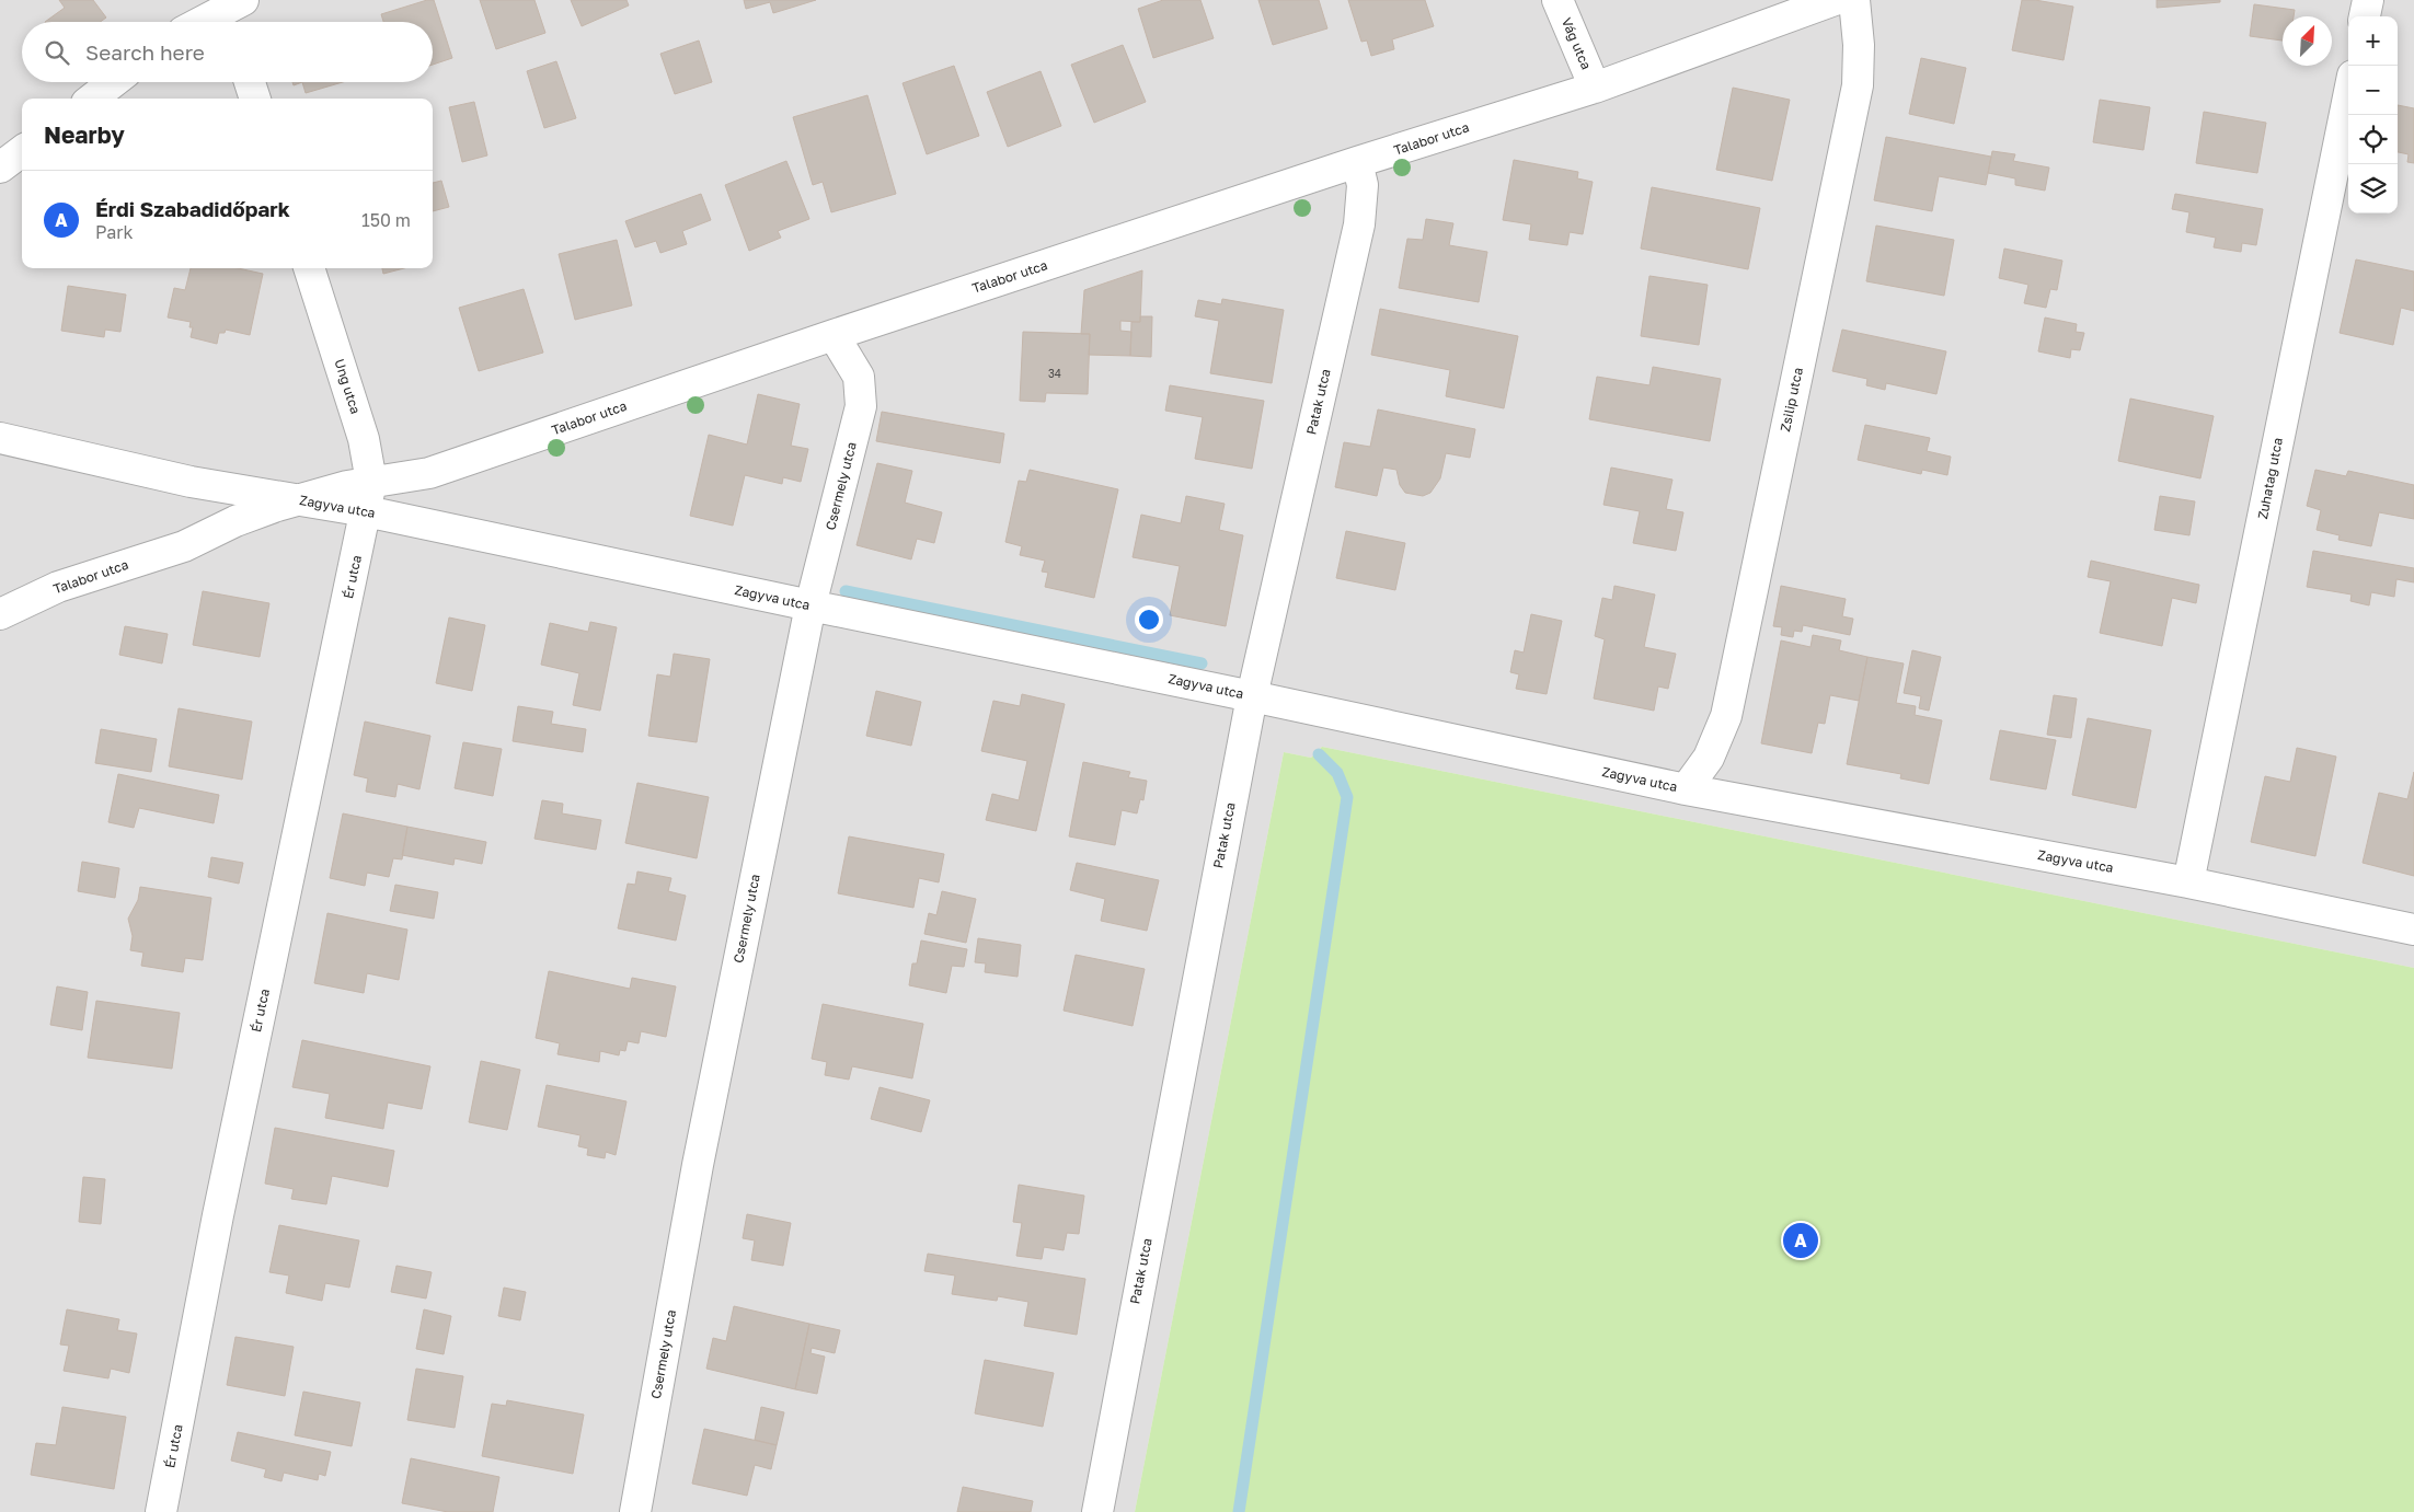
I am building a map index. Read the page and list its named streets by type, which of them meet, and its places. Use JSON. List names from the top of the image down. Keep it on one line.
{"streets":{"street":["Vág utca","Talabor utca","Ung utca","Zsilip utca","Patak utca","Zuhatag utca","Csermely utca","Zagyva utca","Ér utca"]},"crossings":[["Vág utca","Talabor utca"],["Talabor utca","Ung utca"],["Talabor utca","Patak utca"],["Talabor utca","Csermely utca"],["Talabor utca","Zagyva utca"],["Ung utca","Zagyva utca"],["Ung utca","Ér utca"],["Zsilip utca","Zagyva utca"],["Patak utca","Zagyva utca"],["Zuhatag utca","Zagyva utca"],["Csermely utca","Zagyva utca"],["Zagyva utca","Ér utca"]],"house_numbers":["34"],"north":"top right","page":{"map_buttons":["+","−"],"search":"Search here","heading":"Nearby","list":[{"mark":"A","name":"Érdi Szabadidőpark","note":"Park","value":"150 m"}],"pins":"A"}}
